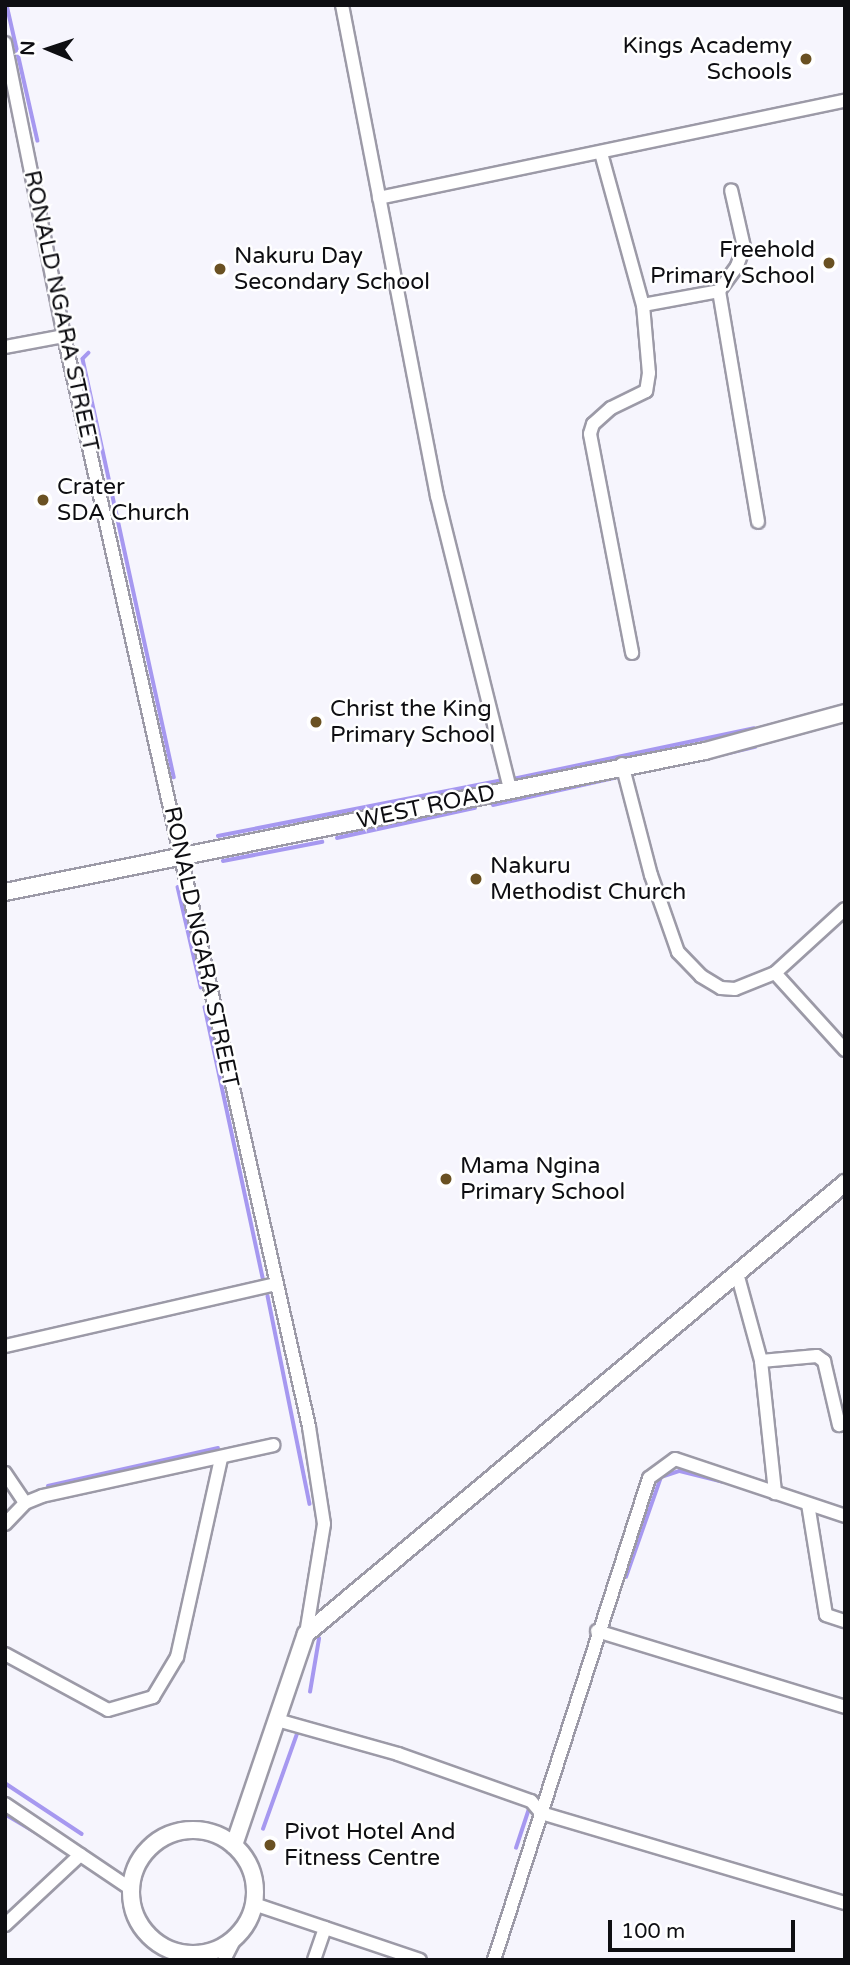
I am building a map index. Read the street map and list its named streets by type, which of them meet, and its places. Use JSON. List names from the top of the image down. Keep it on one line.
{"streets":{"street":["RONALD NGARA STREET","WEST ROAD"]},"crossings":[["RONALD NGARA STREET","WEST ROAD"]],"places":["Kings Academy Schools","Freehold Primary School","Nakuru Day Secondary School","Crater SDA Church","Christ the King Primary School","Nakuru Methodist Church","Mama Ngina Primary School","Pivot Hotel And Fitness Centre"],"scale_bar":"100 m","north":"left"}
